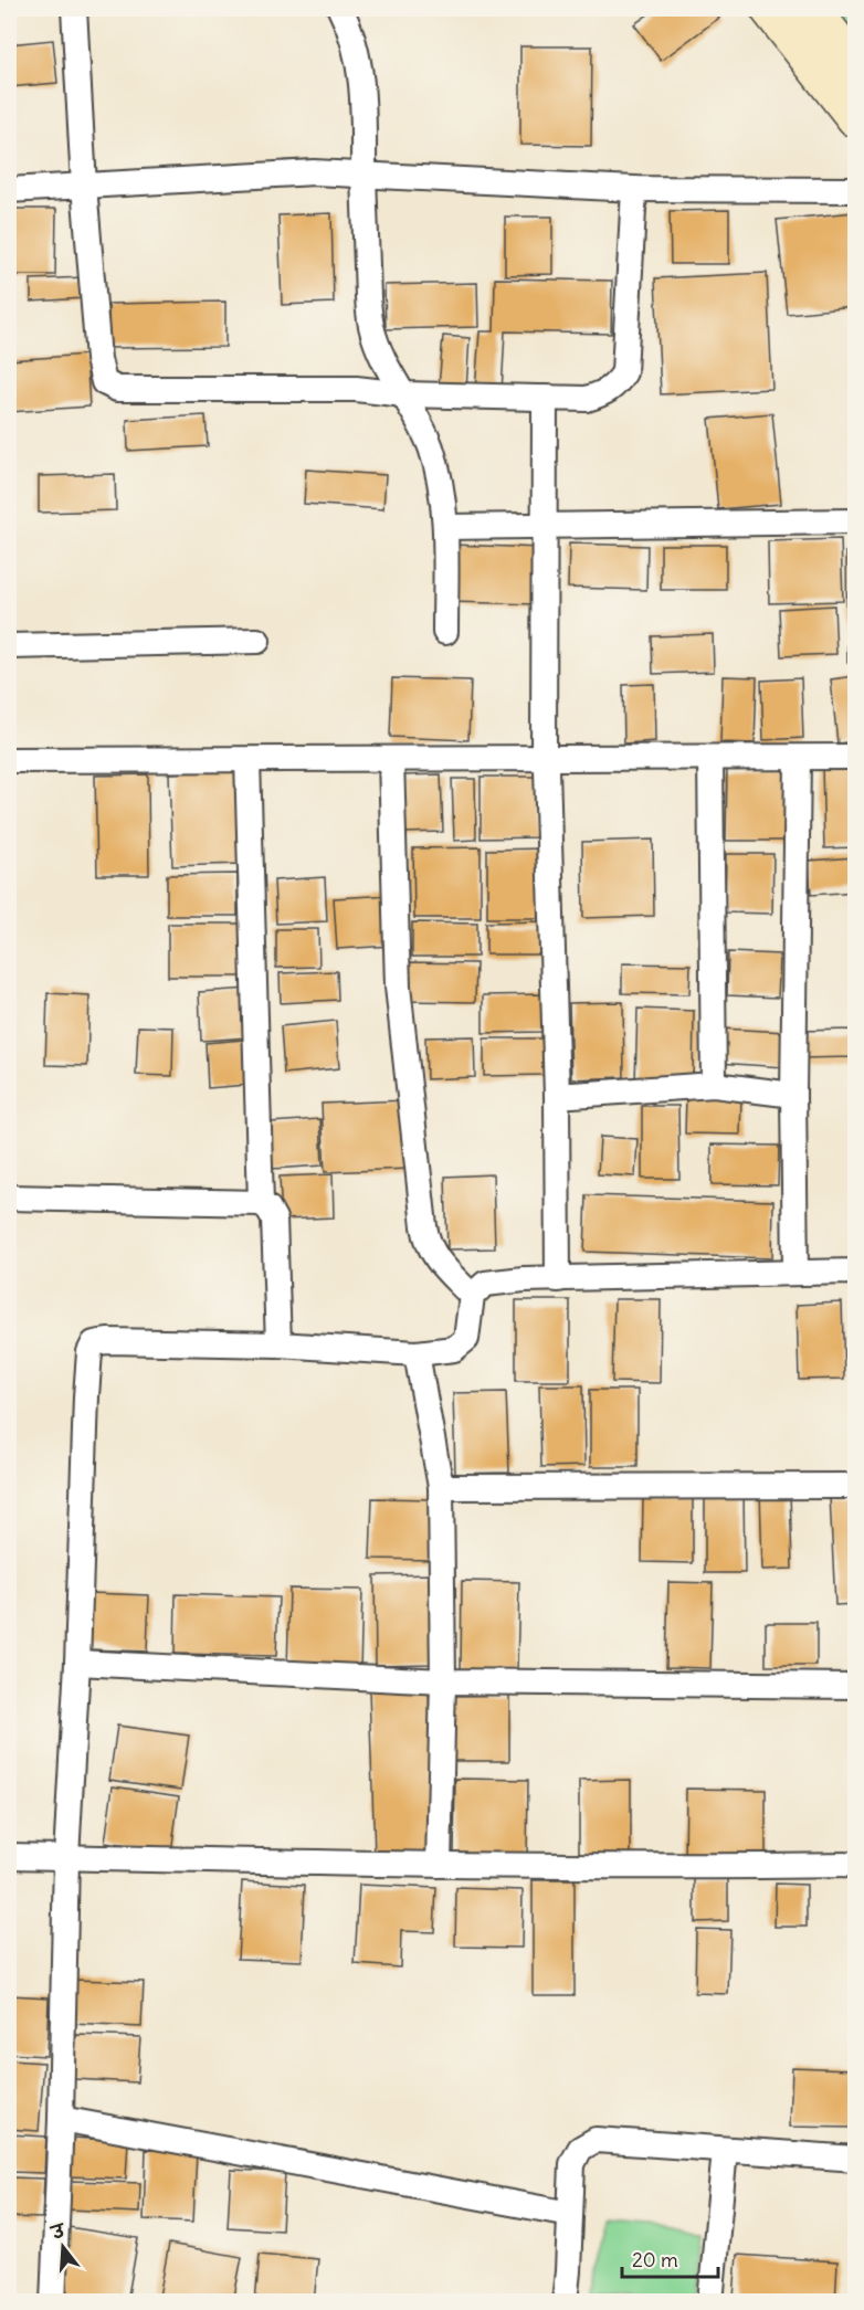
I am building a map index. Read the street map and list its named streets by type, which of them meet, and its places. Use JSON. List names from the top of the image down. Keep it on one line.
{"scale_bar":"20 m","north":"top"}
